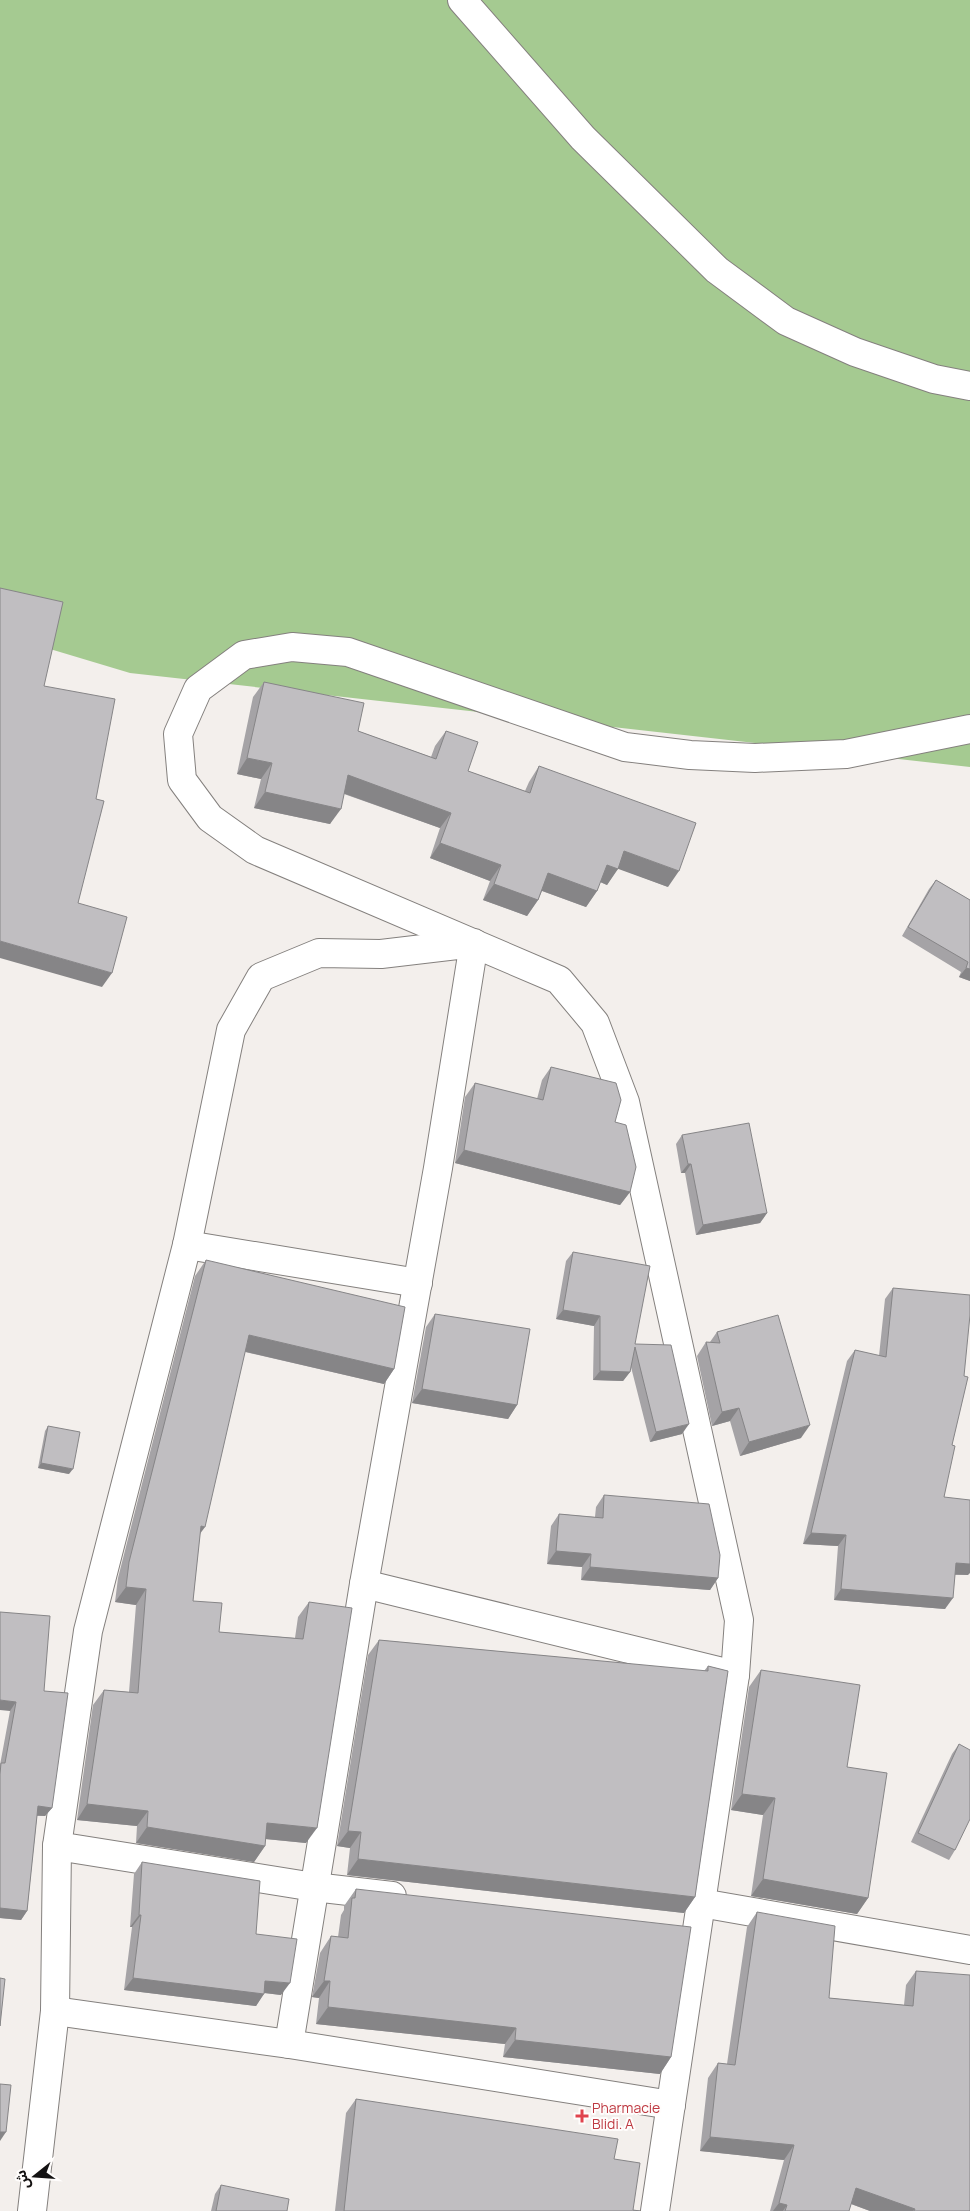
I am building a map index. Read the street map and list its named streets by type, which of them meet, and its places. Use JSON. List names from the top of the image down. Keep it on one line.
{"places":{"health":["Pharmacie Blidi. A"]},"north":"left"}
